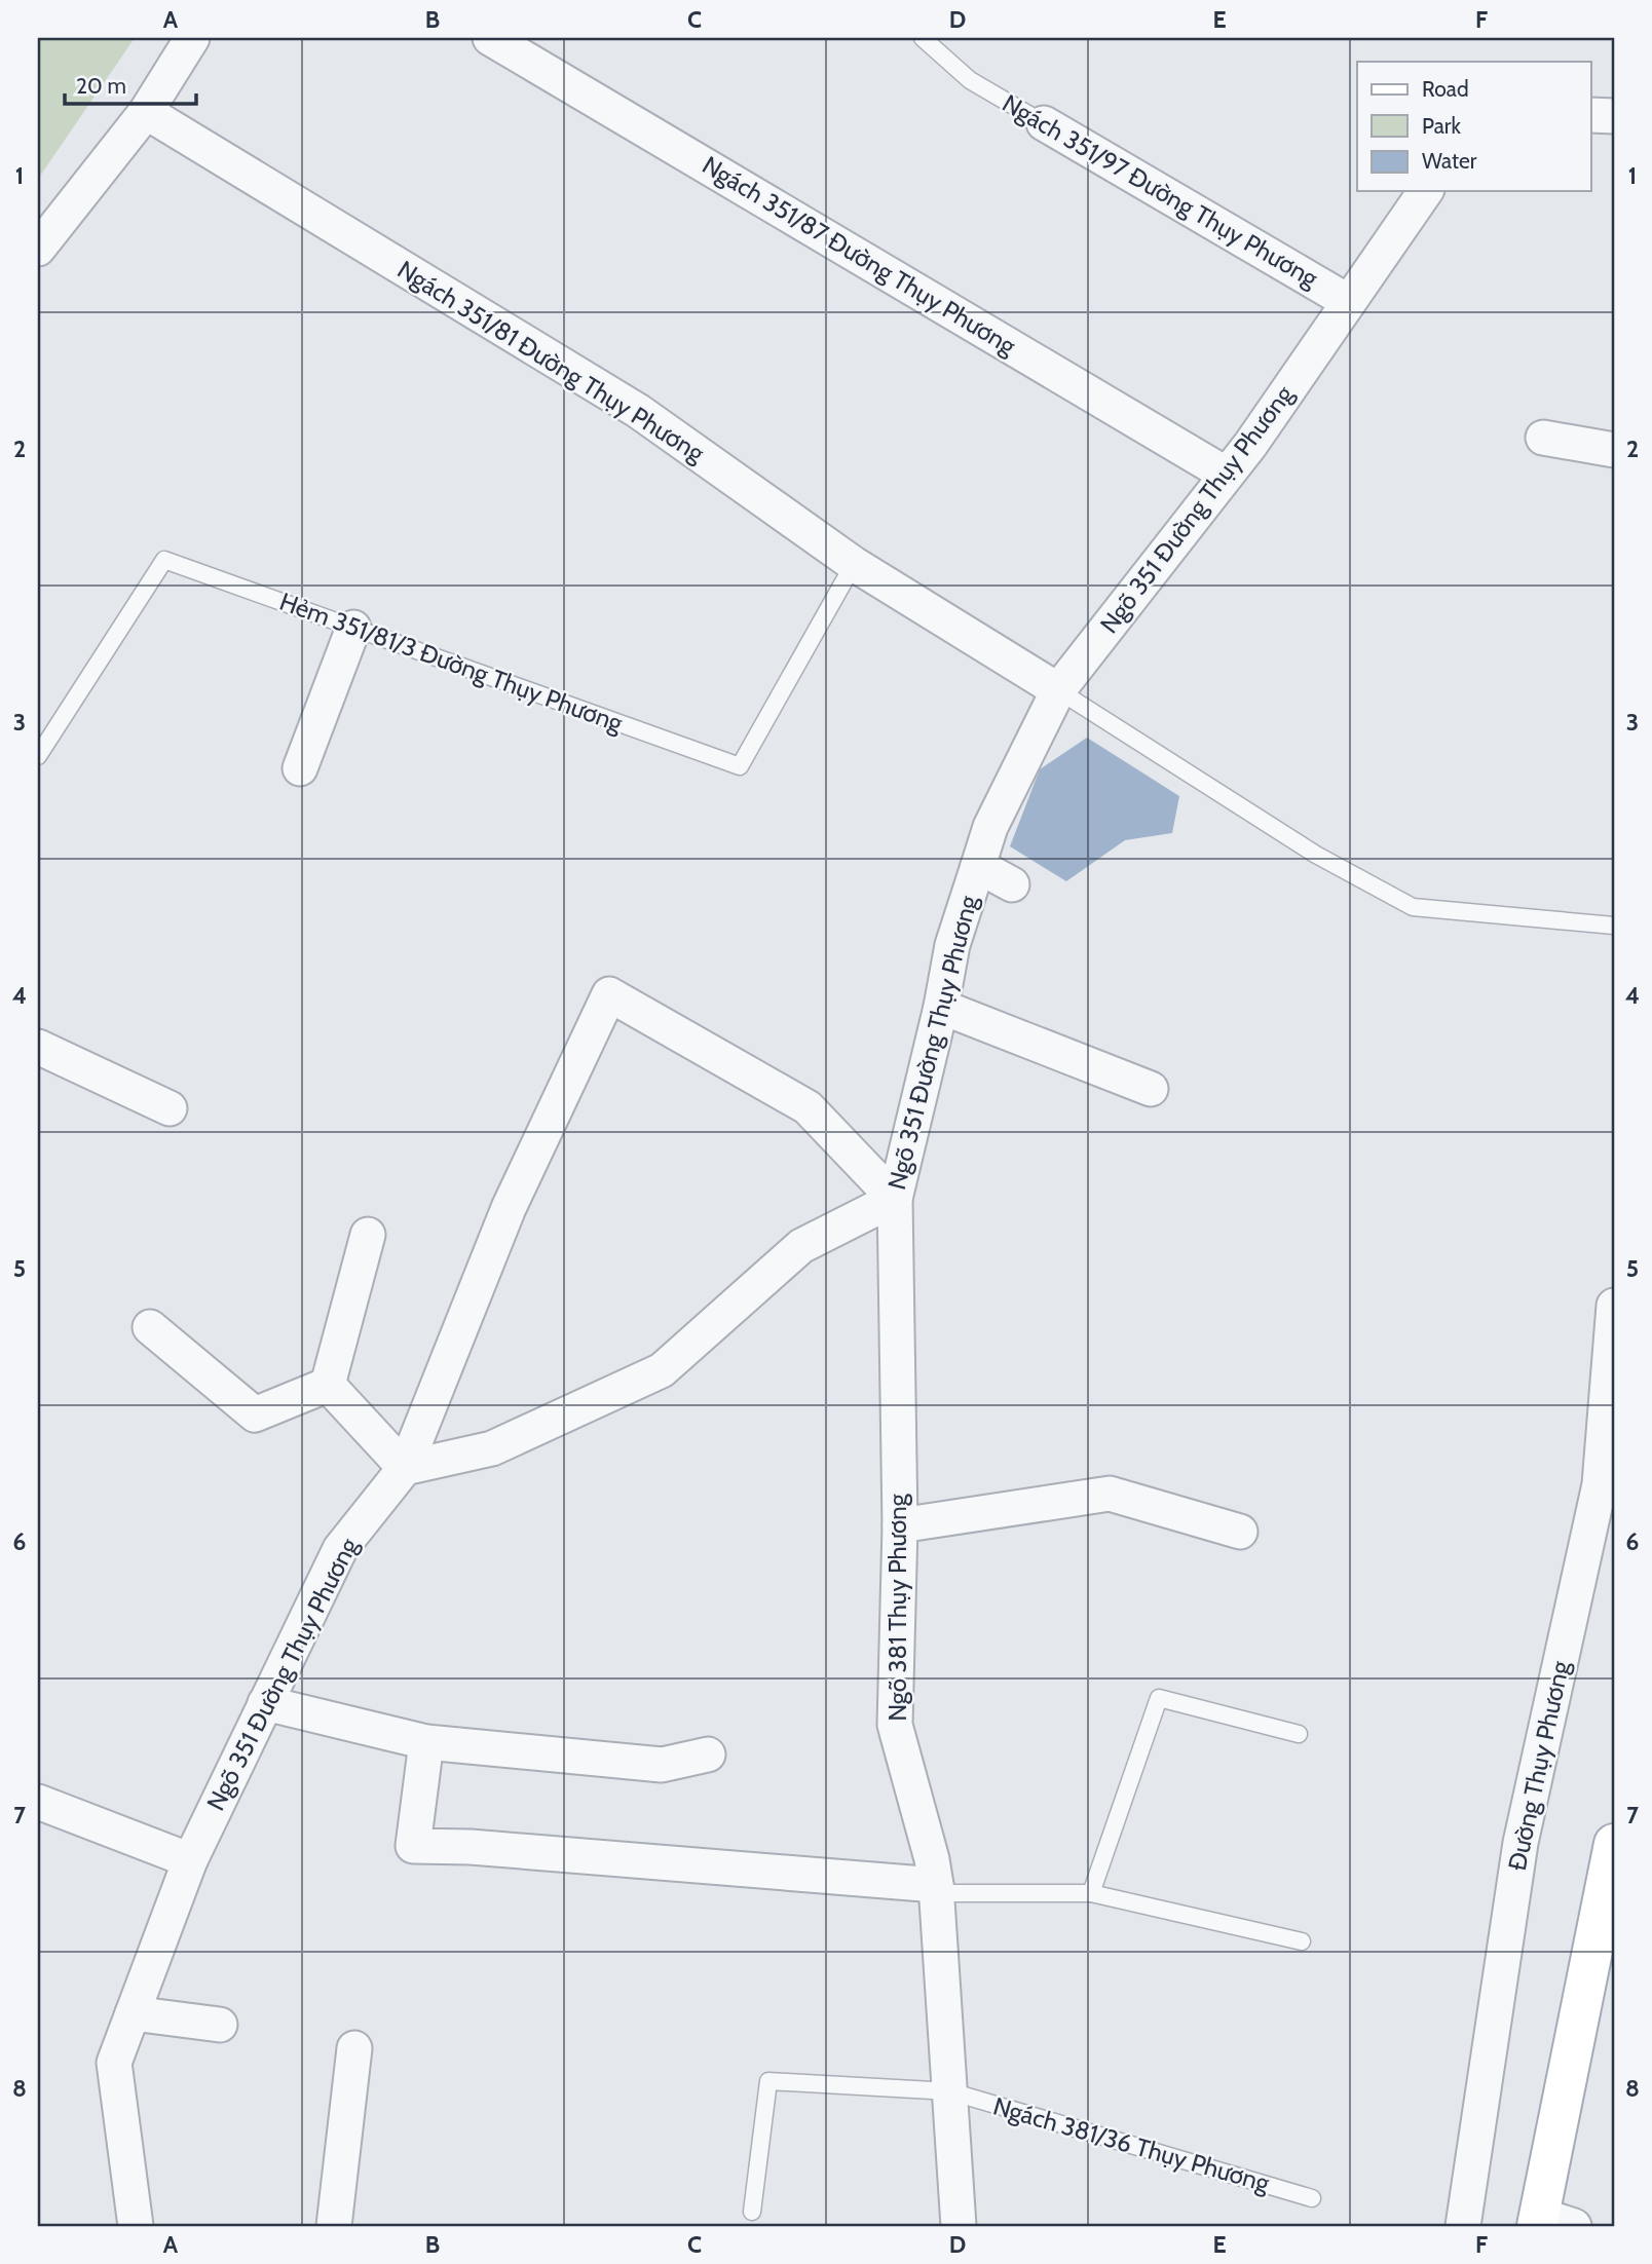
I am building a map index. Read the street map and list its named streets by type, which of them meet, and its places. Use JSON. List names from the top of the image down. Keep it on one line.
{"streets":{"street":["Ngách 351/97 Đường Thụy Phương","Ngách 351/87 Đường Thụy Phương","Ngách 351/81 Đường Thụy Phương","Ngõ 351 Đường Thụy Phương","Ngõ 381 Thụy Phương","Đường Thụy Phương"],"lane":["Hẻm 351/81/3 Đường Thụy Phương","Ngách 381/36 Thụy Phương"]},"crossings":[["Ngách 351/97 Đường Thụy Phương","Ngõ 351 Đường Thụy Phương"],["Ngách 351/87 Đường Thụy Phương","Ngõ 351 Đường Thụy Phương"],["Ngách 351/81 Đường Thụy Phương","Ngõ 351 Đường Thụy Phương"],["Ngách 351/81 Đường Thụy Phương","Hẻm 351/81/3 Đường Thụy Phương"],["Ngõ 351 Đường Thụy Phương","Ngõ 381 Thụy Phương"],["Ngõ 381 Thụy Phương","Ngách 381/36 Thụy Phương"]],"legend":["Road","Park","Water"],"scale_bar":"20 m","grid":{"columns":["A","B","C","D","E","F"],"rows":["1","2","3","4","5","6","7","8"]}}
